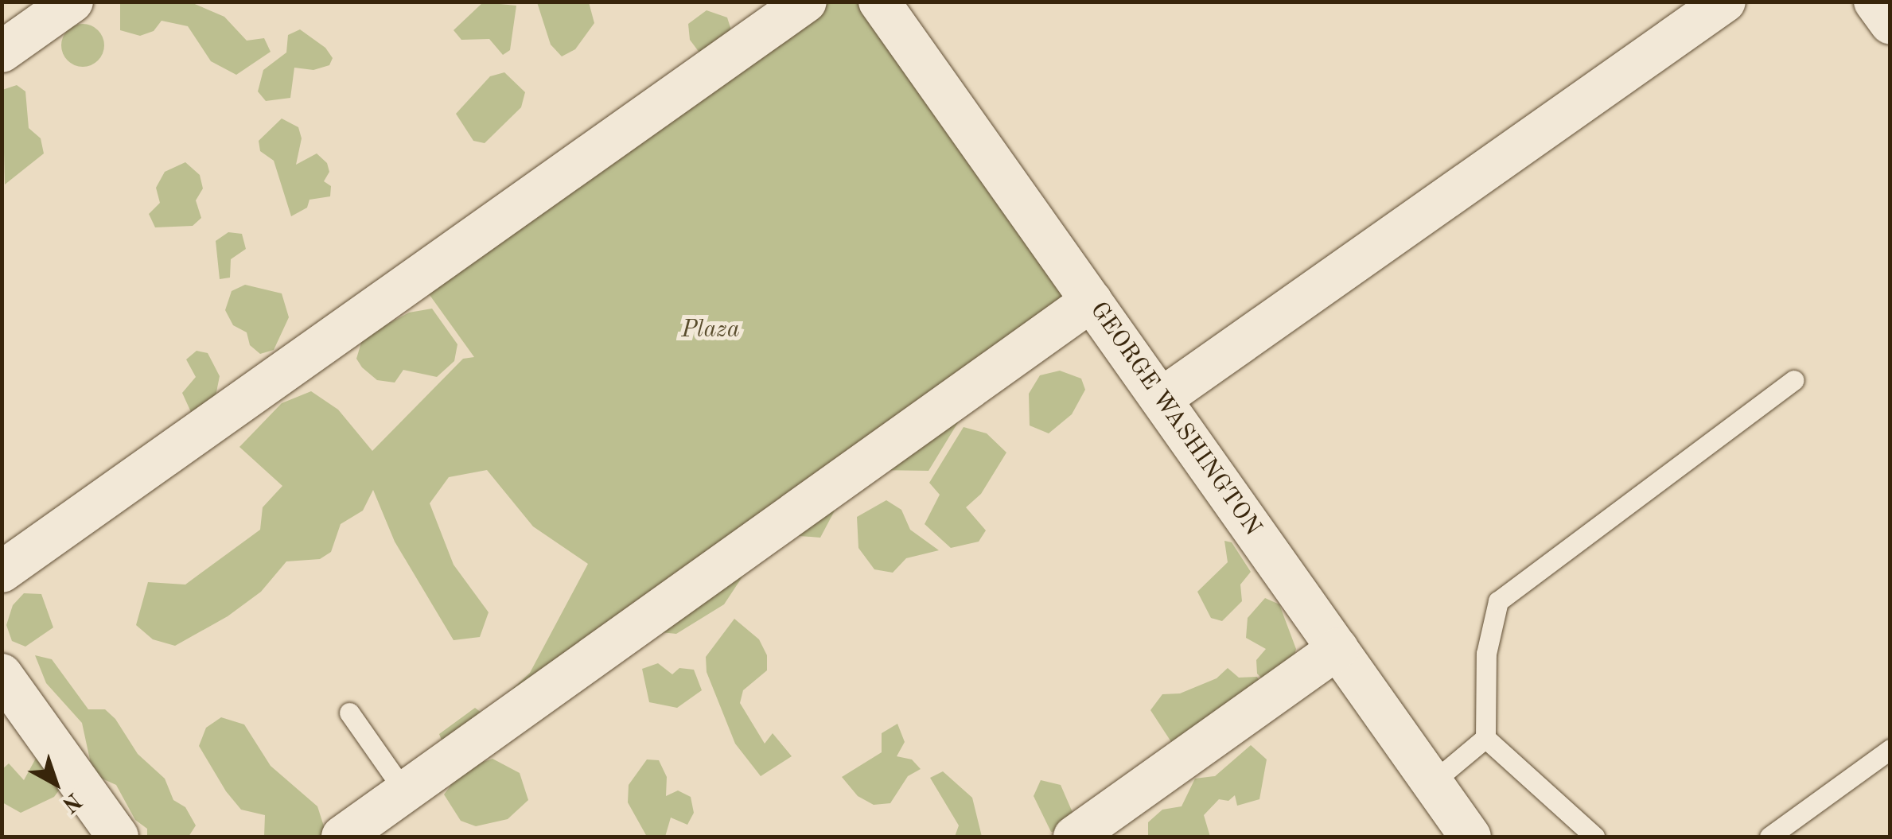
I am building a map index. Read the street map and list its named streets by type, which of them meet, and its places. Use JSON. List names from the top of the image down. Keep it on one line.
{"streets":{"street":["GEORGE WASHINGTON"]},"parks":["Plaza"],"north":"bottom right"}
